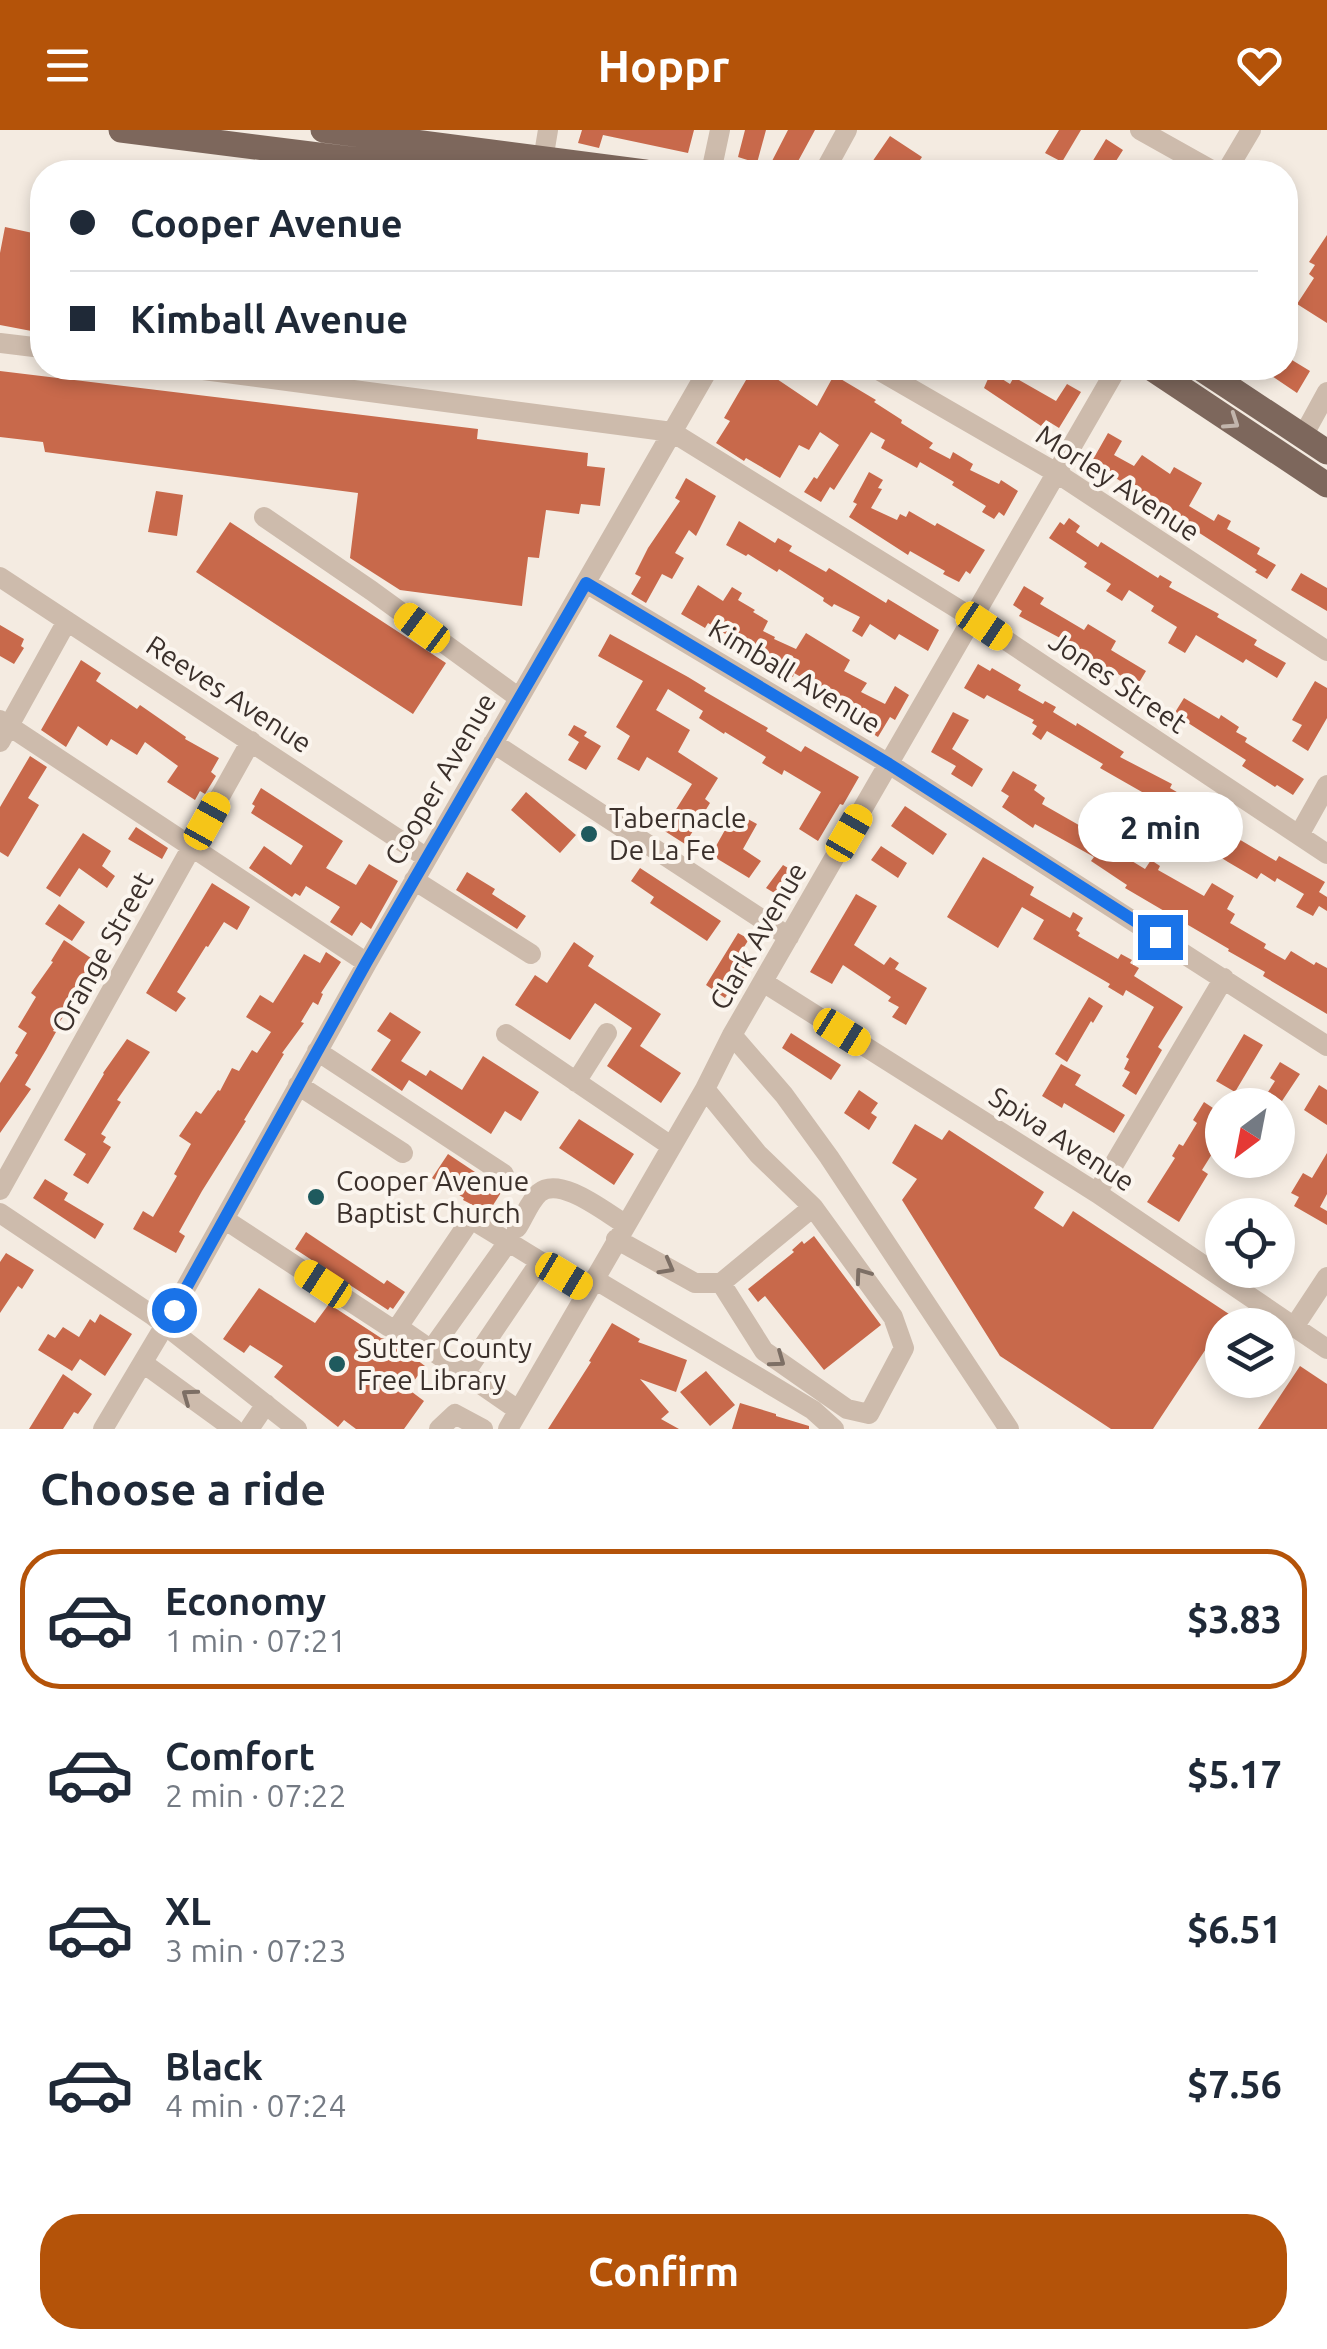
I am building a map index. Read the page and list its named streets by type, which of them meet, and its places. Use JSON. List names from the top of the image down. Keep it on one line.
{"streets":{"street":["Morley Avenue","Kimball Avenue","Jones Street","Reeves Avenue","Cooper Avenue","Clark Avenue","Orange Street","Spiva Avenue"]},"crossings":[["Morley Avenue","Clark Avenue"],["Kimball Avenue","Cooper Avenue"],["Kimball Avenue","Clark Avenue"],["Jones Street","Cooper Avenue"],["Jones Street","Clark Avenue"],["Reeves Avenue","Cooper Avenue"],["Reeves Avenue","Orange Street"],["Clark Avenue","Spiva Avenue"]],"places":["Tabernacle De La Fe","Cooper Avenue Baptist Church","Sutter County Free Library"],"north":"bottom left","page":{"header":"Hoppr","banner":["Cooper Avenue","Kimball Avenue"],"bubble":"2 min","heading":"Choose a ride","list":[{"name":"Economy","note":"1 min · 07:21","value":"$3.83"},{"name":"Comfort","note":"2 min · 07:22","value":"$5.17"},{"name":"XL","note":"3 min · 07:23","value":"$6.51"},{"name":"Black","note":"4 min · 07:24","value":"$7.56"}],"buttons":"Confirm"}}
